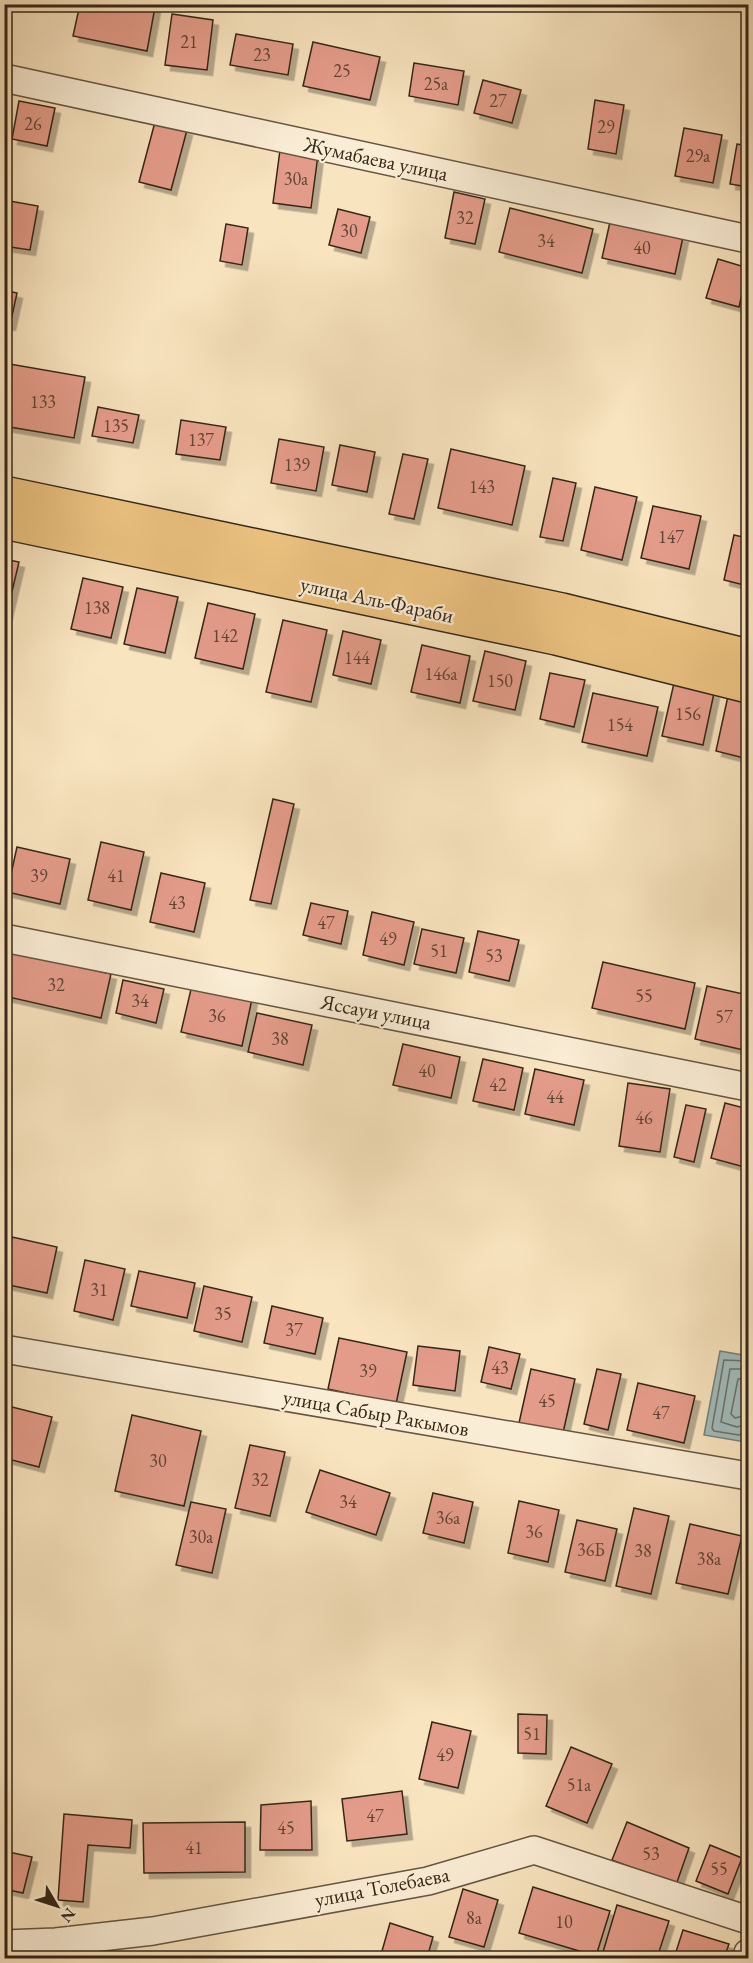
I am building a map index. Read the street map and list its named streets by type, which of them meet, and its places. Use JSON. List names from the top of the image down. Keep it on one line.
{"streets":{"main road":["улица Аль-Фараби"],"street":["Жумабаева улица","Яссауи улица","улица Сабыр Ракымов","улица Толебаева"]},"house_numbers":["21","23","25","25а","27","26","29","29а","30а","32","30","34","40","133","135","137","139","143","147","138","142","144","146а","150","156","154","39","41","43","47","49","51","53","32","55","34","36","57","38","40","42","44","46","31","35","37","43","39","45","47","30","32","34","36а","36","30а","36Б","38","38а","51","49","51а","47","45","41","53","55","8а","10"],"north":"bottom right"}
